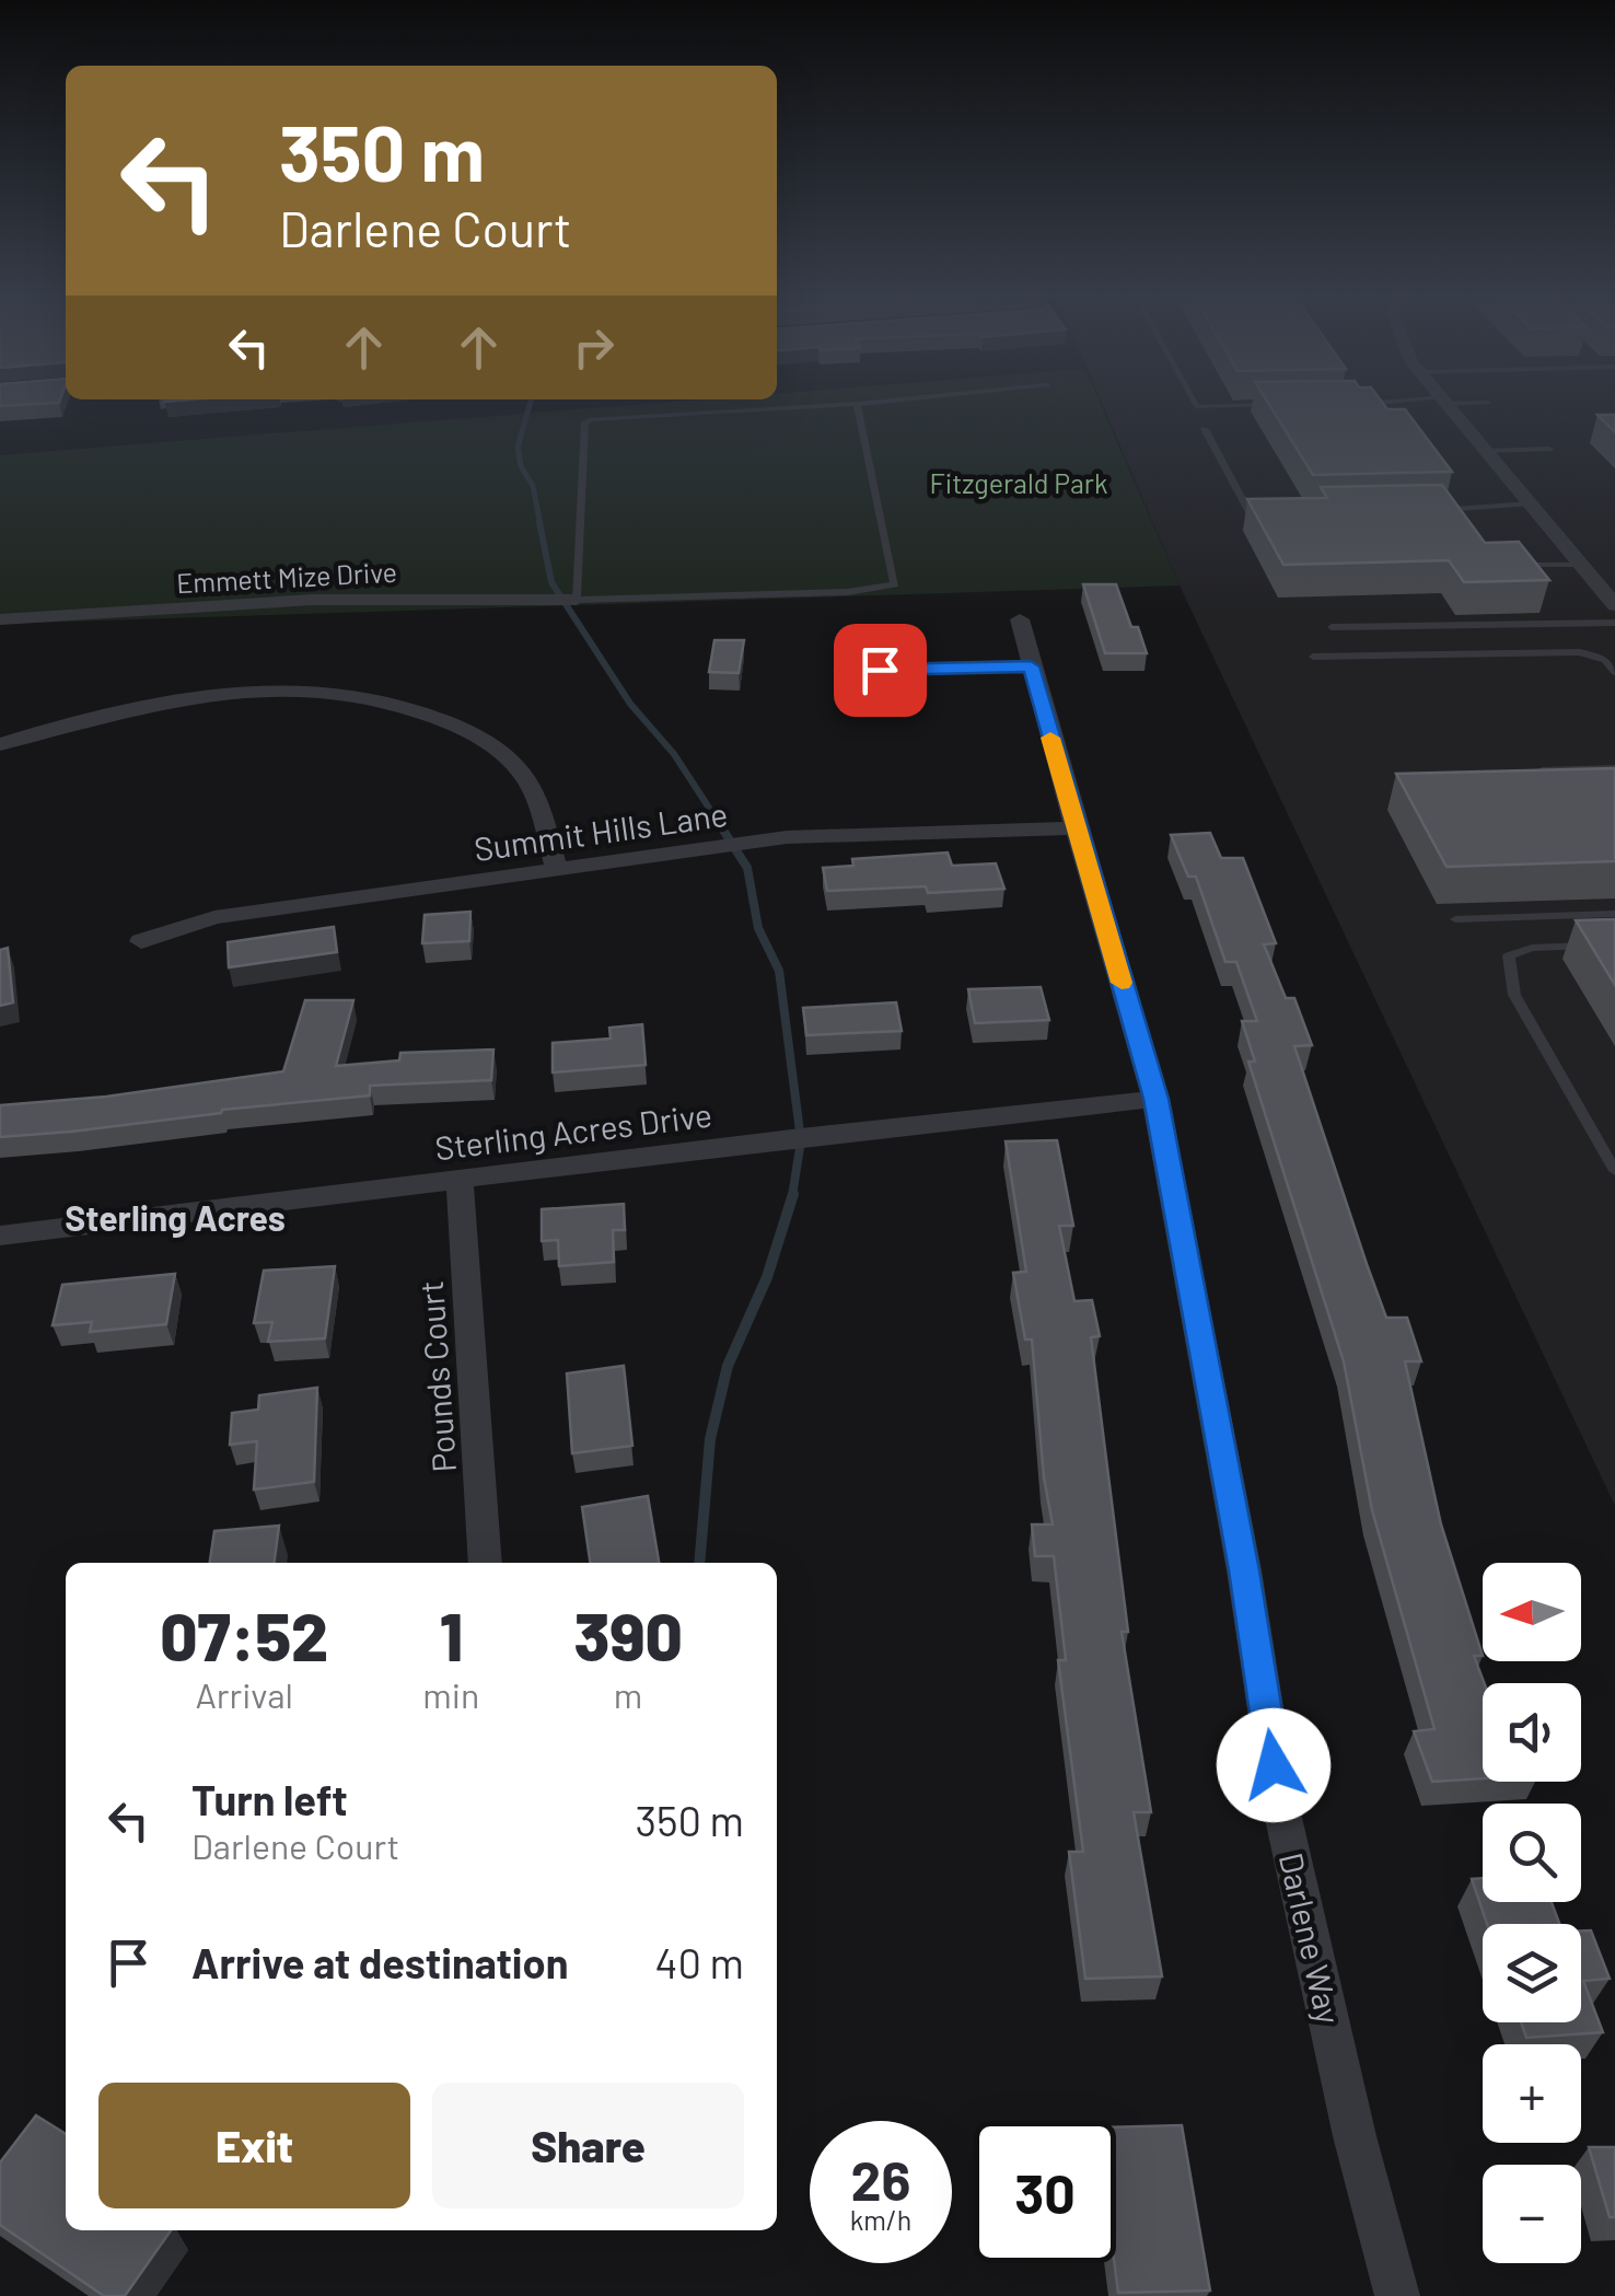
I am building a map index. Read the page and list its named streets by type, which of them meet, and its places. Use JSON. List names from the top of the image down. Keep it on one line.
{"streets":{"street":["Emmett Mize Drive","Summit Hills Lane","Sterling Acres Drive","Pounds Court","Darlene Way"]},"crossings":[["Summit Hills Lane","Darlene Way"],["Sterling Acres Drive","Pounds Court"],["Sterling Acres Drive","Darlene Way"]],"districts":["Sterling Acres"],"parks":["Fitzgerald Park"],"north":"left","page":{"turn":["350 m","Darlene Court"],"map_buttons":["+","−"],"eta":["07:52","Arrival","1","min","390","m"],"list":[{"name":"Turn left","note":"Darlene Court","value":"350 m"},{"name":"Arrive at destination","value":"40 m"}],"buttons":["Exit","Share"],"speed":"26 km/h","limit":"30"}}
